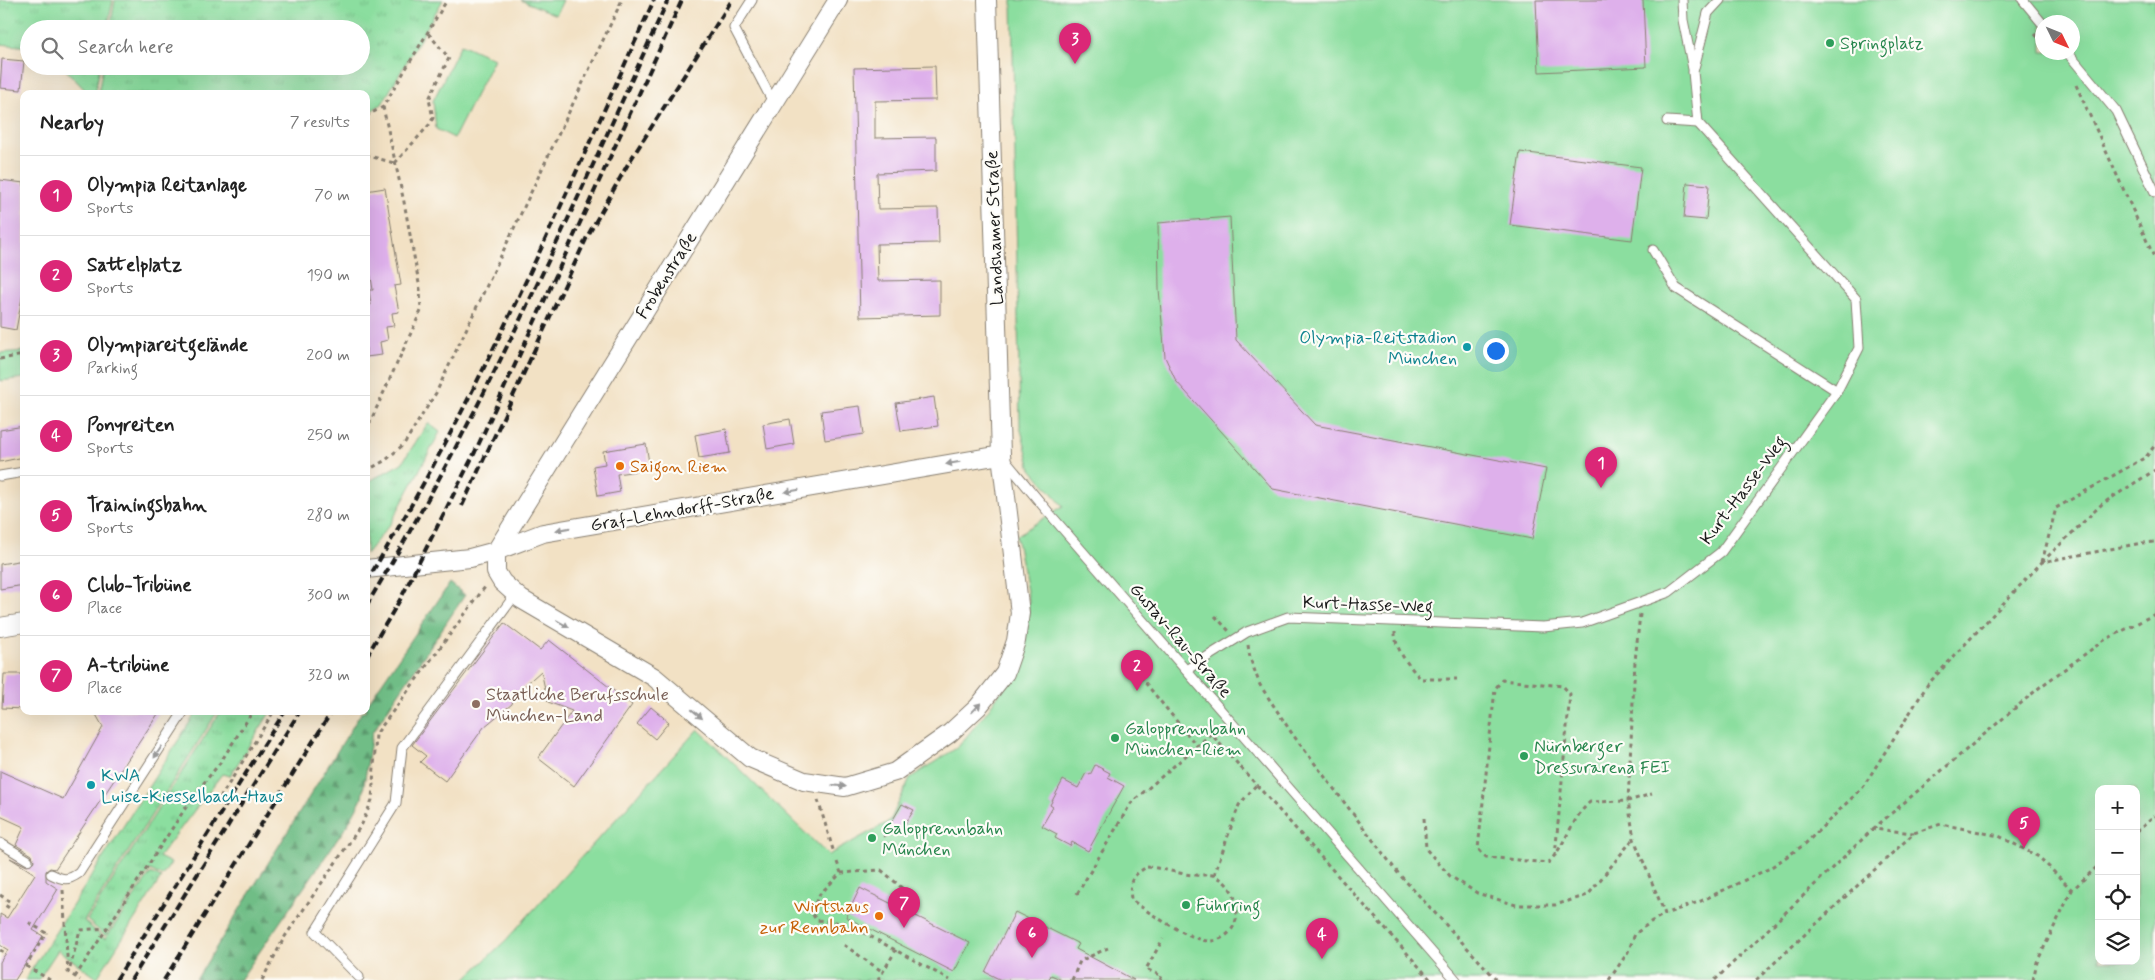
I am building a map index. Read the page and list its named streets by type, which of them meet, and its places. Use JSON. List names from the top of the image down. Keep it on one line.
{"streets":{"street":["Landshamer Straße","Frobenstraße","Graf-Lehndorff-Straße"],"lane":["Kurt-Hasse-Weg","Gustav-Rau-Straße"]},"crossings":[["Landshamer Straße","Graf-Lehndorff-Straße"],["Landshamer Straße","Gustav-Rau-Straße"],["Frobenstraße","Graf-Lehndorff-Straße"],["Kurt-Hasse-Weg","Gustav-Rau-Straße"],["Graf-Lehndorff-Straße","Gustav-Rau-Straße"]],"one_way":["Graf-Lehndorff-Straße"],"places":["Springplatz","Olympia-Reitstadion München","Saigon Riem","Staatliche Berufsschule München-Land","Galopprennbahn München-Riem","Nürnberger Dressurarena FEI","KWA Luise-Kiesselbach-Haus","Galopprennbahn Műnchen","Führring","Wirtshaus zur Rennbahn"],"north":"bottom right","page":{"search":"Search here","pins":["3","1","2","5","7","6","4"],"heading":["Nearby","7 results"],"list":[{"mark":"1","name":"Olympia Reitanlage","note":"Sports","value":"70 m"},{"mark":"2","name":"Sattelplatz","note":"Sports","value":"190 m"},{"mark":"3","name":"Olympiareitgelände","note":"Parking","value":"200 m"},{"mark":"4","name":"Ponyreiten","note":"Sports","value":"250 m"},{"mark":"5","name":"Trainingsbahn","note":"Sports","value":"280 m"},{"mark":"6","name":"Club-Tribüne","note":"Place","value":"300 m"},{"mark":"7","name":"A-tribüne","note":"Place","value":"320 m"}],"map_buttons":["+","−"]}}
